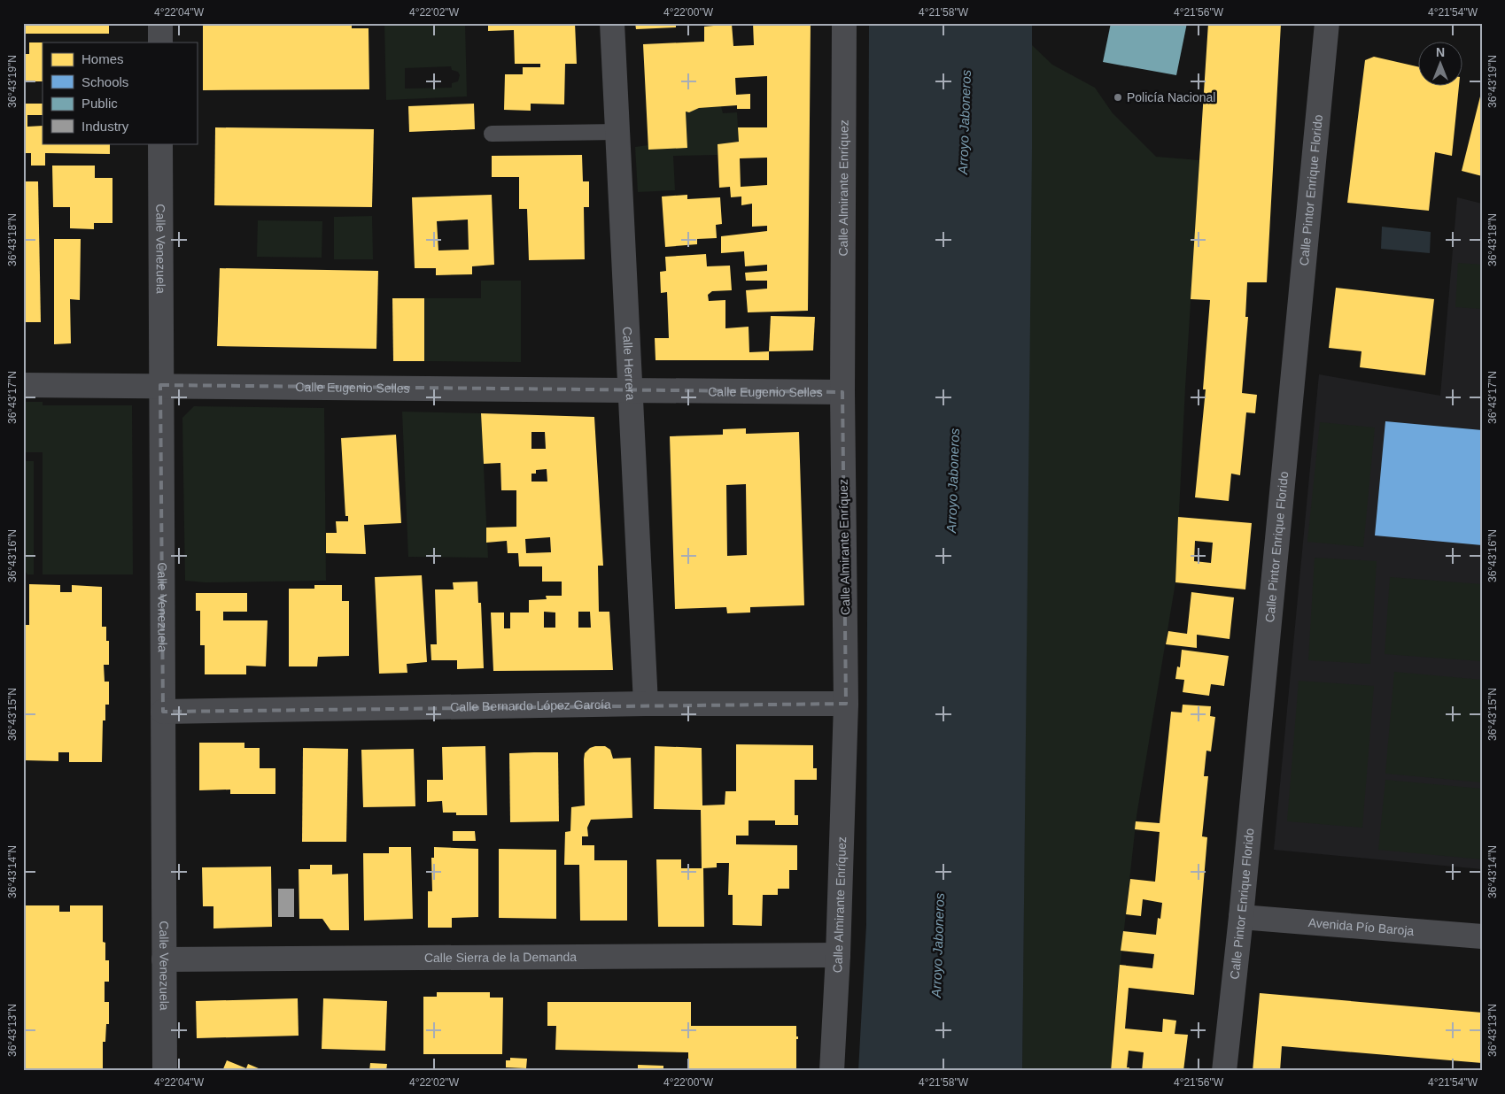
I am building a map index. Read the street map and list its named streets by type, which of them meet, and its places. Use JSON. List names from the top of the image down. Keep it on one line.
{"streets":{"street":["Calle Almirante Enríquez","Calle Pintor Enrique Florido","Calle Venezuela","Calle Herrera","Calle Eugenio Selles","Calle Bernardo López García","Avenida Pío Baroja","Calle Sierra de la Demanda"]},"crossings":[["Calle Almirante Enríquez","Calle Eugenio Selles"],["Calle Almirante Enríquez","Calle Bernardo López García"],["Calle Almirante Enríquez","Calle Sierra de la Demanda"],["Calle Pintor Enrique Florido","Avenida Pío Baroja"],["Calle Venezuela","Calle Eugenio Selles"],["Calle Venezuela","Calle Bernardo López García"],["Calle Venezuela","Calle Sierra de la Demanda"],["Calle Herrera","Calle Eugenio Selles"],["Calle Herrera","Calle Bernardo López García"]],"water":["Arroyo Jaboneros"],"places":["Policía Nacional"],"legend":["Homes","Schools","Public","Industry"],"north":"top","coordinates":["4°22'04\"W","4°22'02\"W","4°22'00\"W","4°21'58\"W","4°21'56\"W","4°21'54\"W","36°43'19\"N","36°43'18\"N","36°43'17\"N","36°43'16\"N","36°43'15\"N","36°43'14\"N","36°43'13\"N"]}
